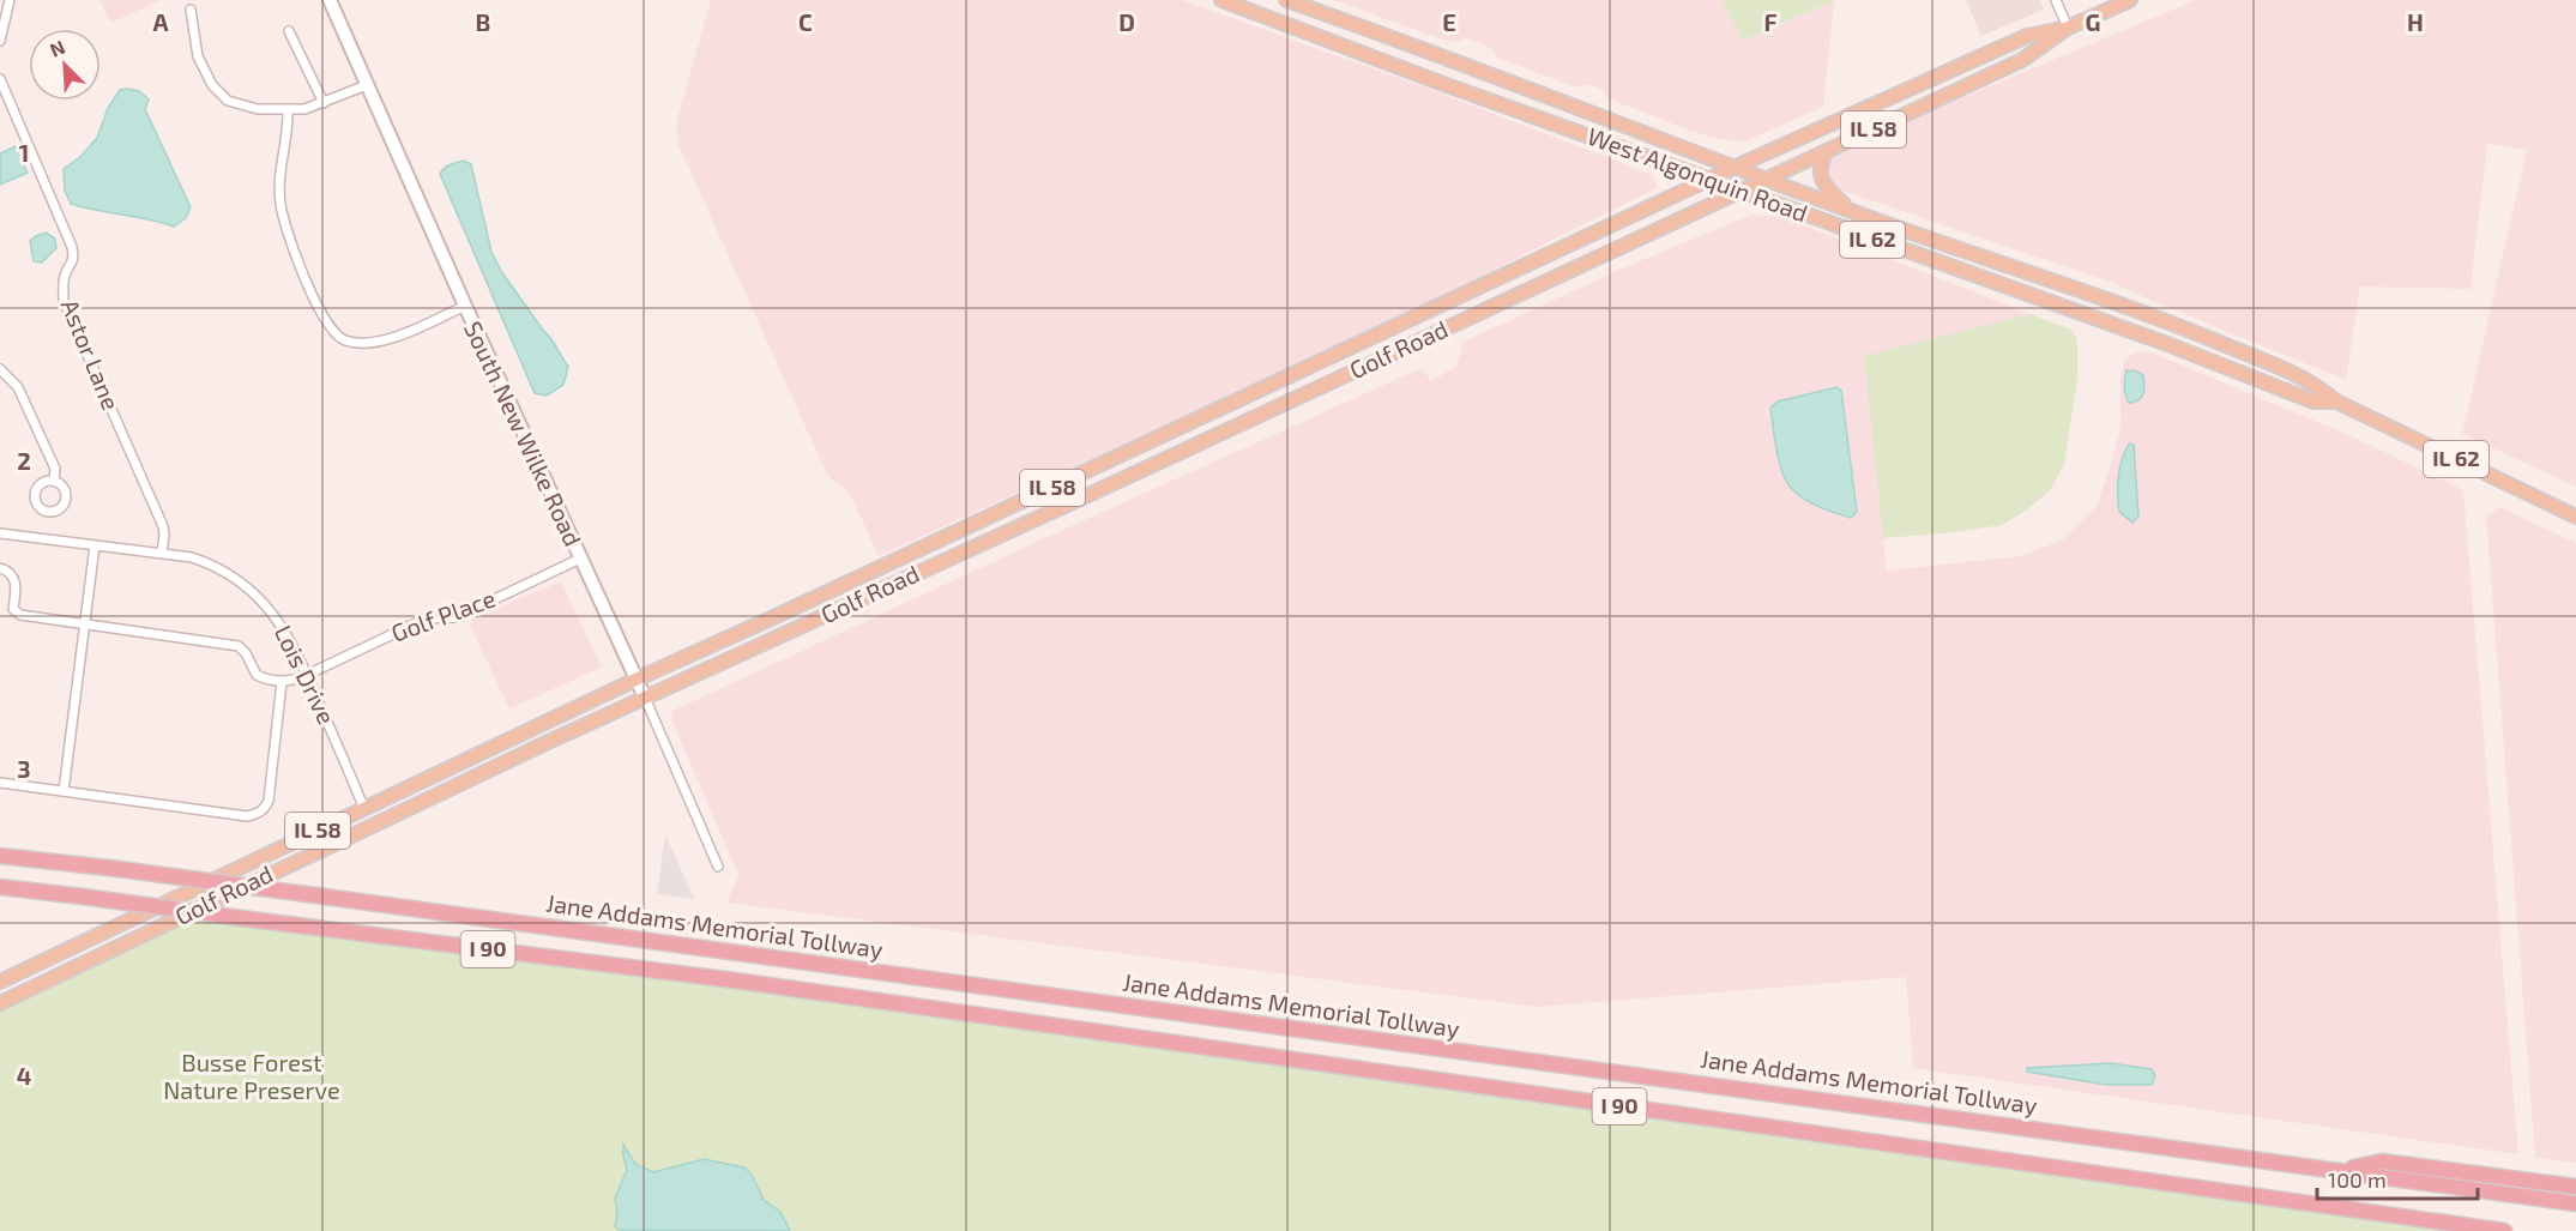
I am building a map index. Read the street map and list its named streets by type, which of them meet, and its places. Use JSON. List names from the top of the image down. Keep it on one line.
{"streets":{"highway":["Jane Addams Memorial Tollway","I 90"],"main road":["IL 58","West Algonquin Road","IL 62","Golf Road","South New Wilke Road"],"street":["Astor Lane","Golf Place","Lois Drive"]},"crossings":[["IL 58","West Algonquin Road"],["IL 58","Golf Road"],["West Algonquin Road","Golf Road"],["Golf Road","South New Wilke Road"],["Golf Road","Lois Drive"],["Astor Lane","Lois Drive"],["South New Wilke Road","Golf Place"],["Golf Place","Lois Drive"]],"parks":["Busse Forest Nature Preserve"],"scale_bar":"100 m","north":"top left","grid":{"columns":["A","B","C","D","E","F","G","H"],"rows":["1","2","3","4"]}}
